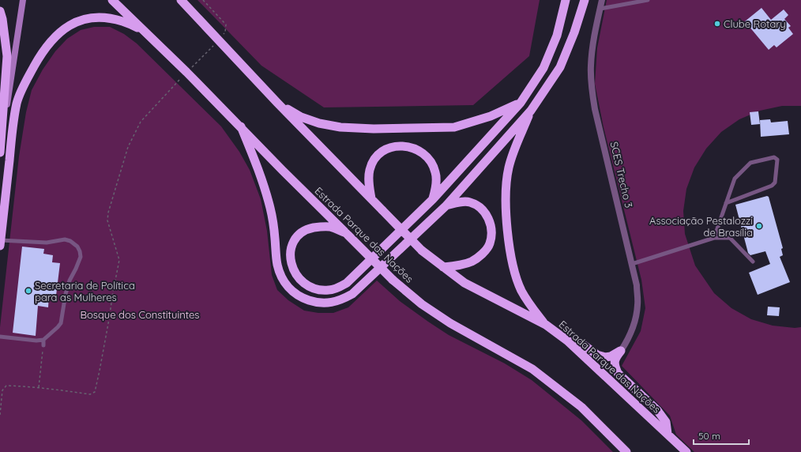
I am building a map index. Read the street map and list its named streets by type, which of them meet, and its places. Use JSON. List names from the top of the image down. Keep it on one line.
{"streets":{"highway":["Estrada Parque das Nações"],"street":["SCES Trecho 3"]},"parks":["Bosque dos Constituintes"],"places":["Clube Rotary","Associação Pestalozzi de Brasília","Secretaria de Política para as Mulheres"],"scale_bar":"50 m"}
